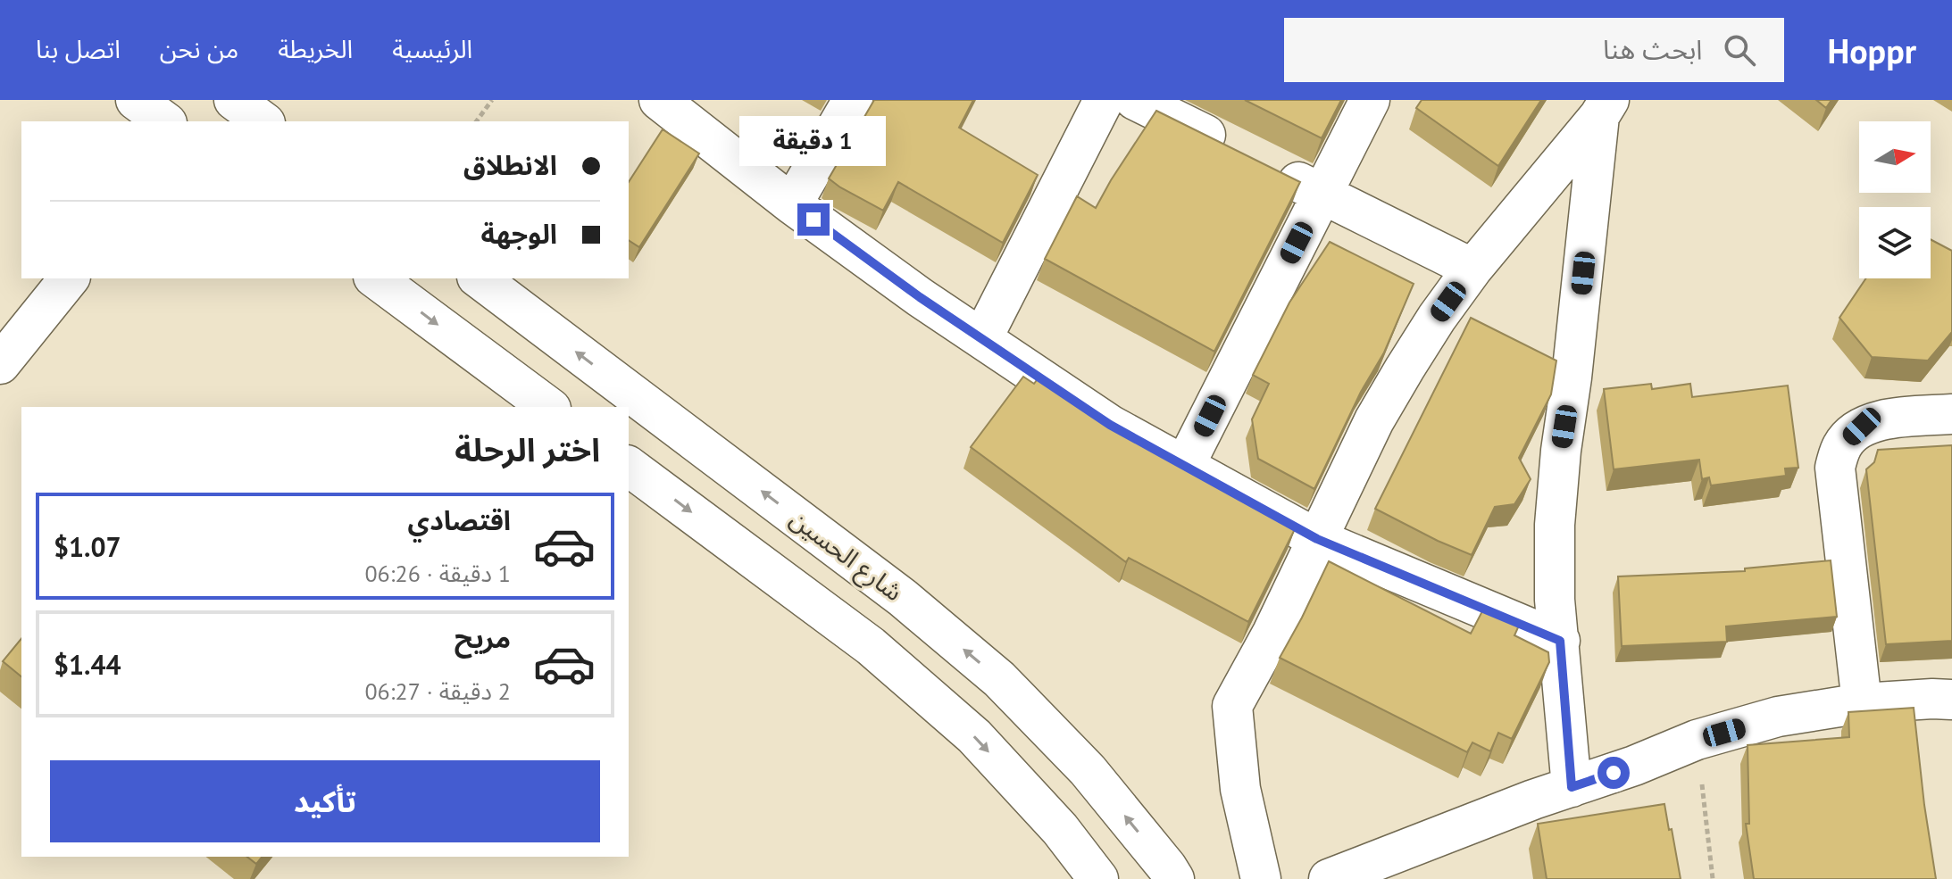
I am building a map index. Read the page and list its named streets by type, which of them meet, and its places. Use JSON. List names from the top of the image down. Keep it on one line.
{"streets":{"street":["شارع الحسين"]},"north":"right","page":{"header":"Hoppr","search":"ابحث هنا","nav":["الرئيسية","الخريطة","من نحن","اتصل بنا"],"bubble":"1 دقيقة","banner":["الانطلاق","الوجهة"],"heading":"اختر الرحلة","list":[{"name":"اقتصادي","note":"1 دقيقة · 06:26","value":"$1.07"},{"name":"مريح","note":"2 دقيقة · 06:27","value":"$1.44"}],"buttons":"تأكيد"}}
